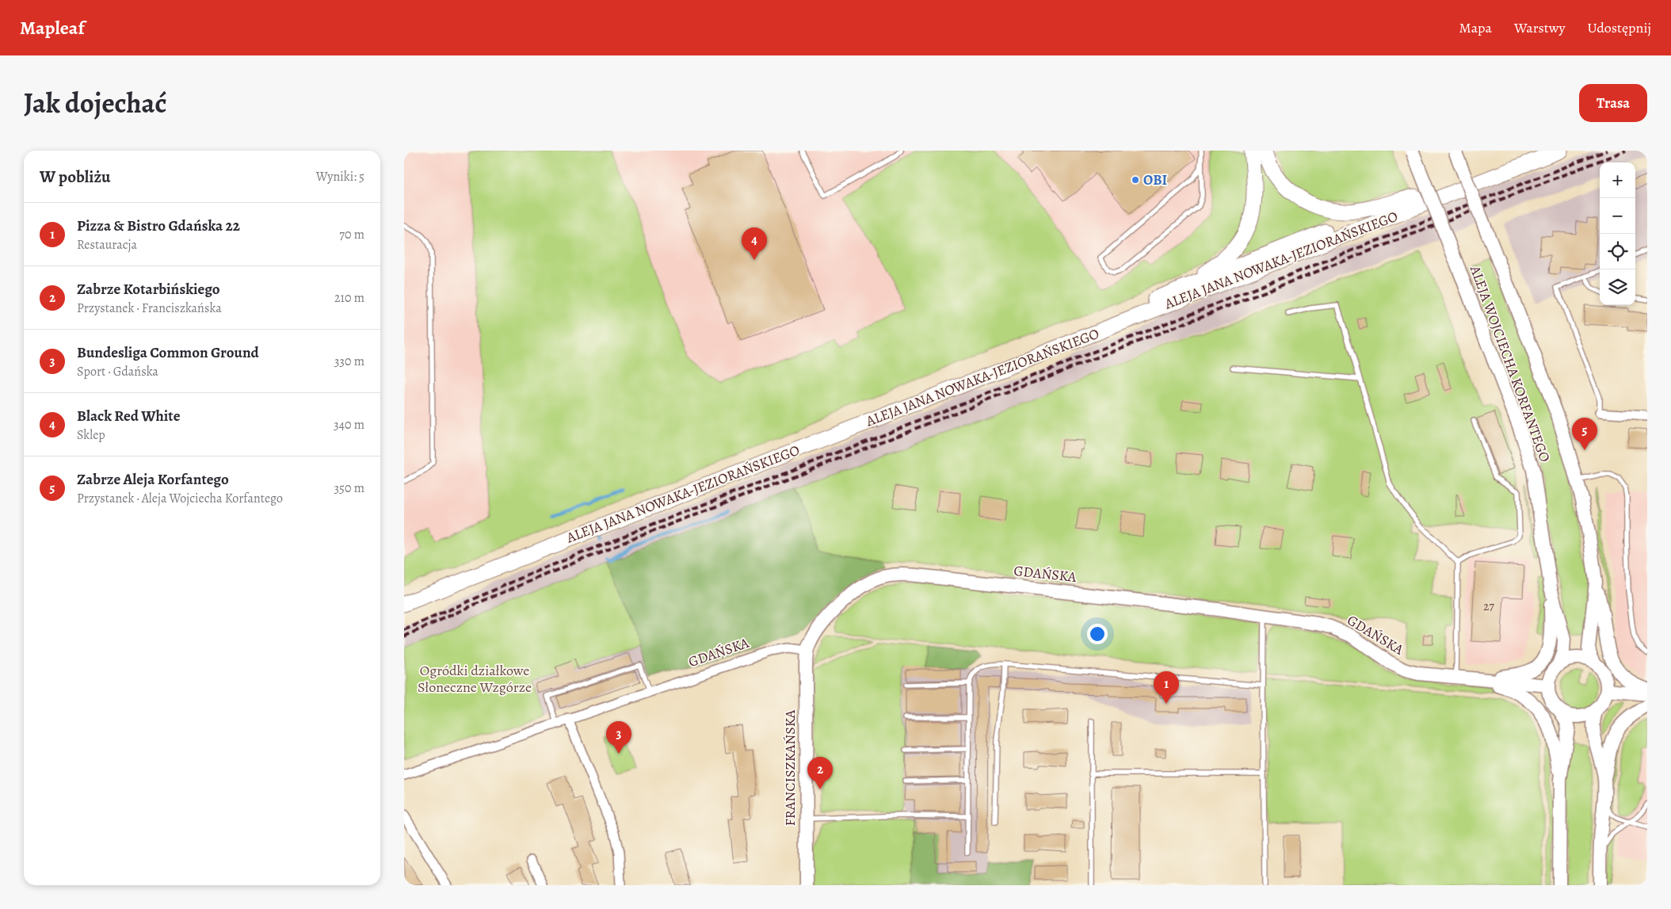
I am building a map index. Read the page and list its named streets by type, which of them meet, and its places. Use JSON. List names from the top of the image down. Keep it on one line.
{"streets":{"main road":["ALEJA JANA NOWAKA-JEZIORAŃSKIEGO","ALEJA WOJCIECHA KORFANTEGO","GDAŃSKA","FRANCISZKAŃSKA"]},"crossings":[["ALEJA WOJCIECHA KORFANTEGO","GDAŃSKA"],["GDAŃSKA","FRANCISZKAŃSKA"]],"parks":["Ogródki działkowe Słoneczne Wzgórze"],"places":["OBI"],"house_numbers":["27"],"page":{"header":"Mapleaf","nav":["Mapa","Warstwy","Udostępnij"],"title":"Jak dojechać","buttons":"Trasa","heading":["W pobliżu","Wyniki: 5"],"map_buttons":["+","−"],"list":[{"mark":"1","name":"Pizza & Bistro Gdańska 22","note":"Restauracja","value":"70 m"},{"mark":"2","name":"Zabrze Kotarbińskiego","note":"Przystanek · Franciszkańska","value":"210 m"},{"mark":"3","name":"Bundesliga Common Ground","note":"Sport · Gdańska","value":"330 m"},{"mark":"4","name":"Black Red White","note":"Sklep","value":"340 m"},{"mark":"5","name":"Zabrze Aleja Korfantego","note":"Przystanek · Aleja Wojciecha Korfantego","value":"350 m"}],"pins":["4","5","1","3","2"]}}
